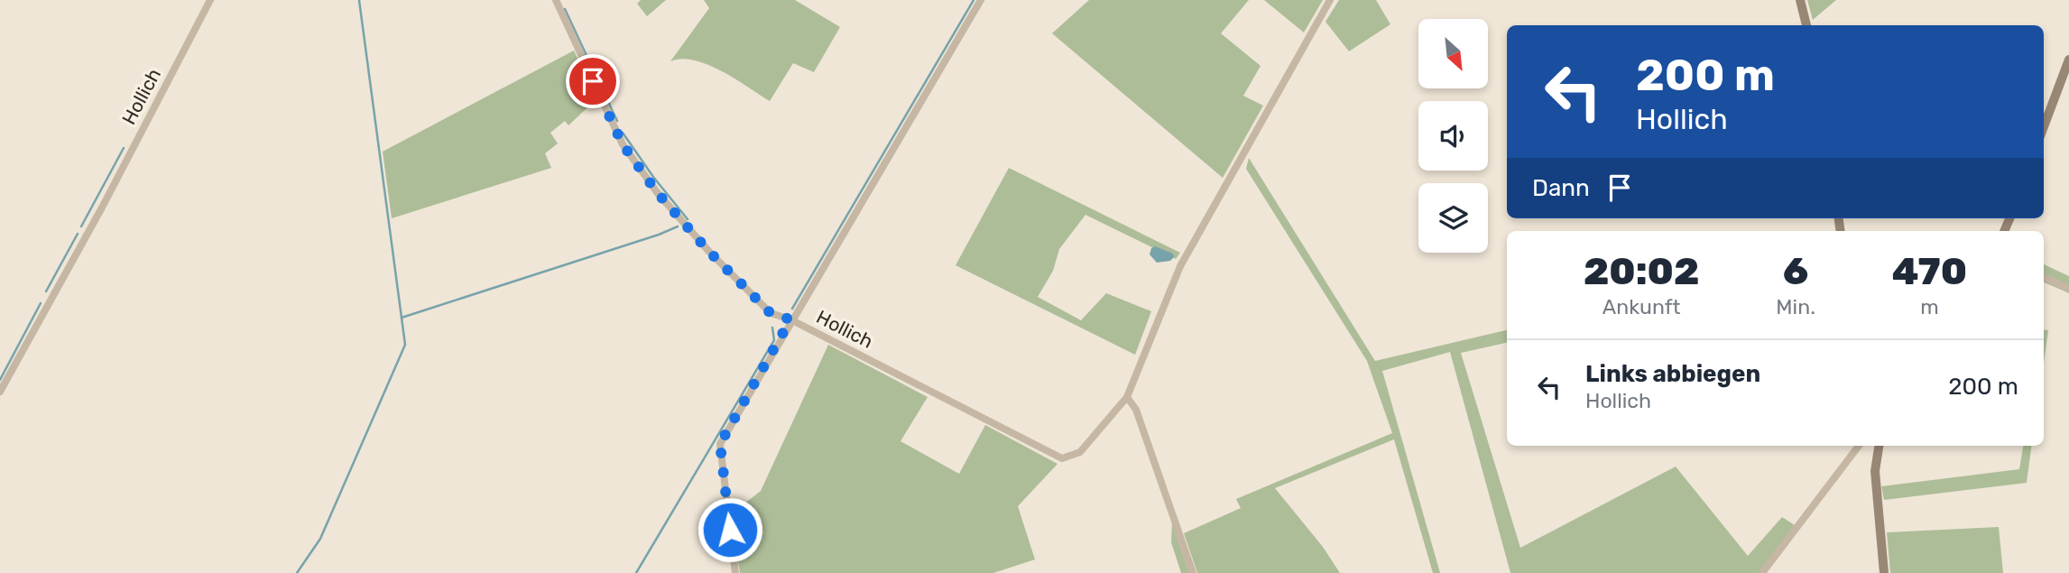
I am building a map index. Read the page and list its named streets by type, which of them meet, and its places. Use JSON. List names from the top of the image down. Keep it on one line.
{"streets":{"street":["Hollich"]},"north":"bottom right","page":{"turn":["200 m","Hollich"],"then":"Dann","eta":["20:02","Ankunft","6","Min.","470","m"],"list":[{"name":"Links abbiegen","note":"Hollich","value":"200 m"}]}}
